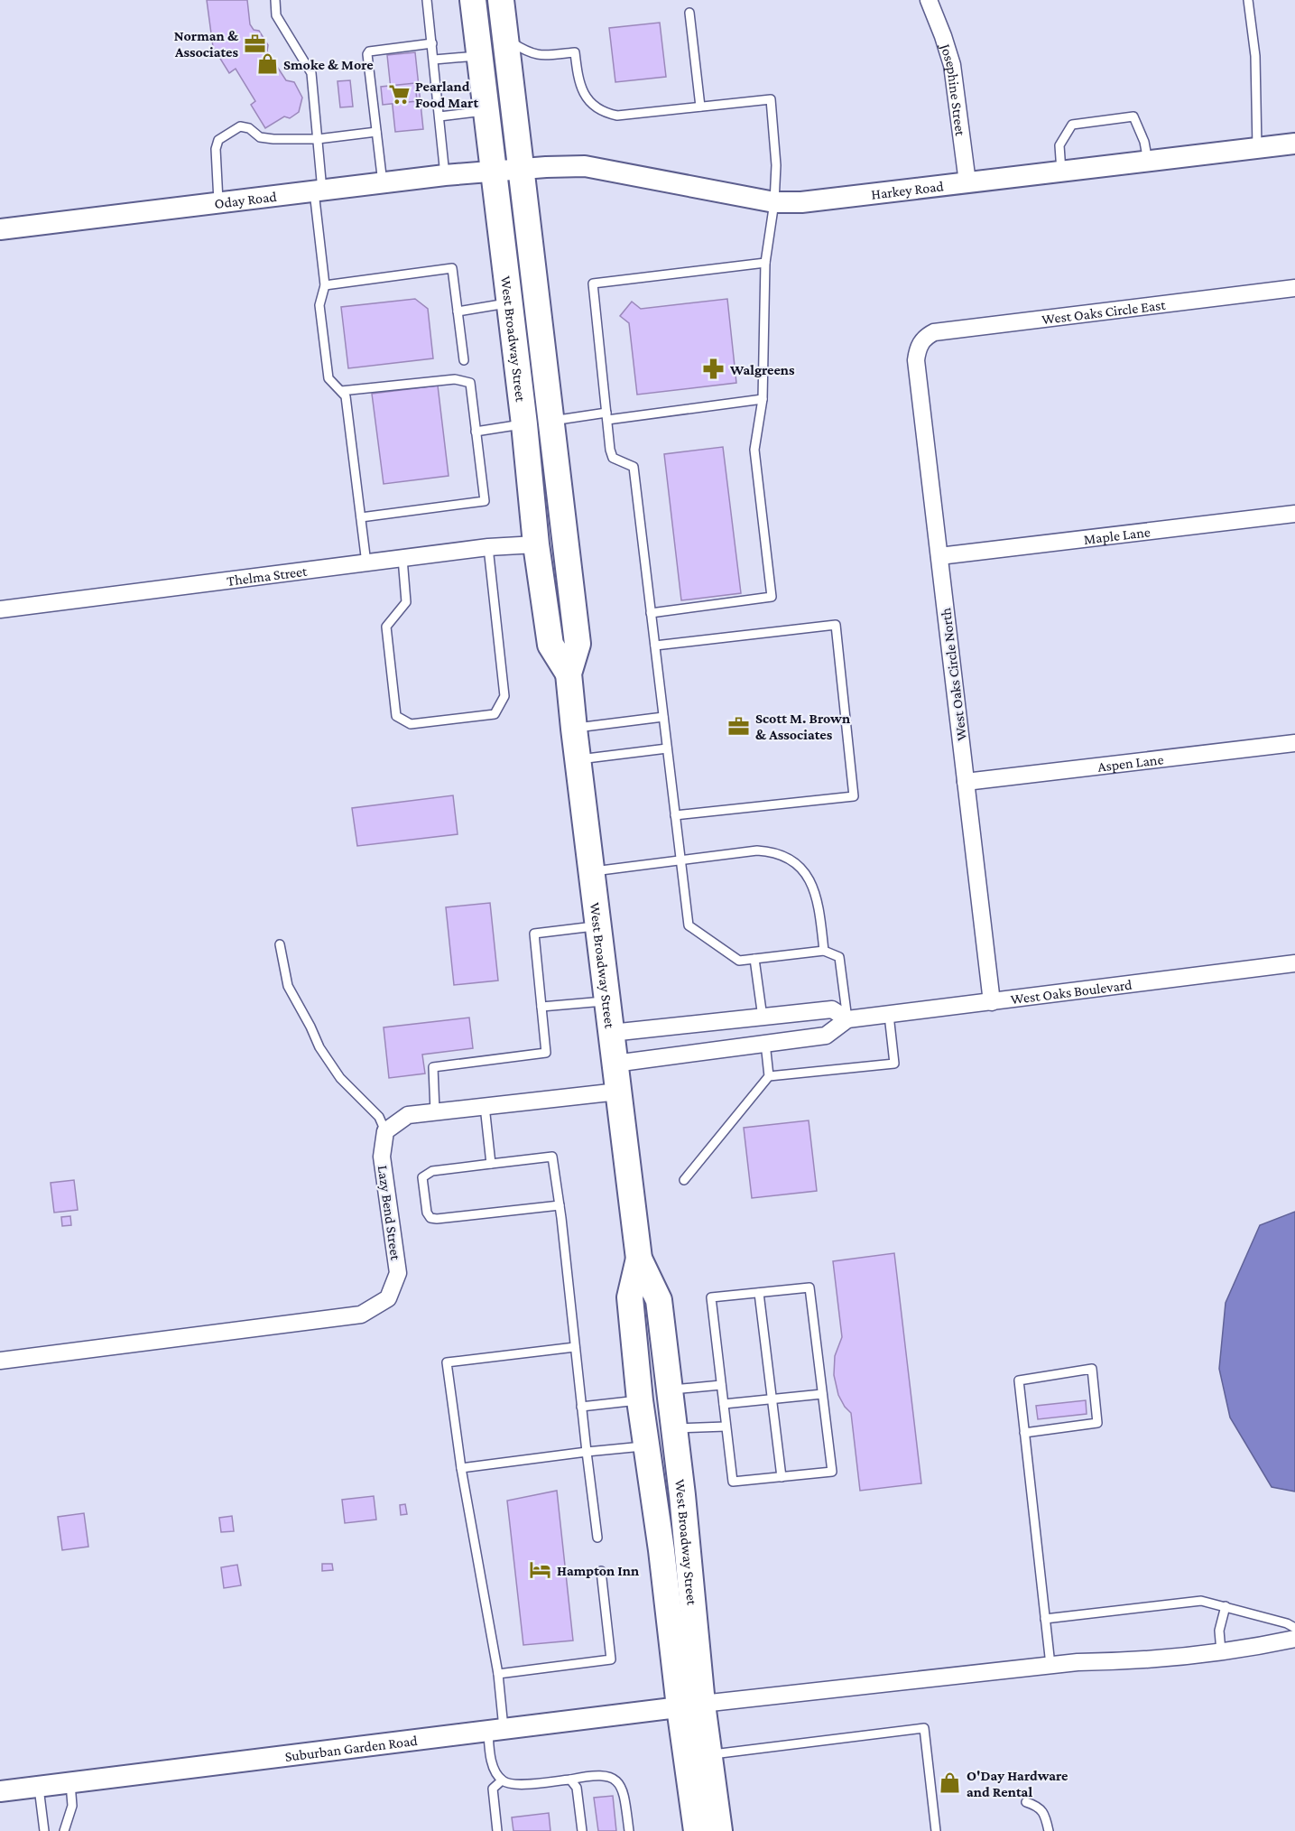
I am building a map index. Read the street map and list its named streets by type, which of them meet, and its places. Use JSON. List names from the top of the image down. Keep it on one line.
{"streets":{"main road":["West Broadway Street"],"street":["Josephine Street","Harkey Road","Oday Road","West Oaks Circle East","Maple Lane","Thelma Street","West Oaks Circle North","Aspen Lane","West Oaks Boulevard","Lazy Bend Street","Suburban Garden Road"]},"crossings":[["Josephine Street","Harkey Road"],["Harkey Road","Oday Road"],["Harkey Road","West Broadway Street"],["Oday Road","West Broadway Street"],["West Oaks Circle East","West Oaks Circle North"],["West Broadway Street","Thelma Street"],["West Broadway Street","West Oaks Boulevard"],["West Broadway Street","Suburban Garden Road"],["Maple Lane","West Oaks Circle North"],["West Oaks Circle North","Aspen Lane"],["West Oaks Circle North","West Oaks Boulevard"]],"places":{"office":["Norman & Associates","Scott M. Brown & Associates"],"shop":["Smoke & More","O'Day Hardware and Rental"],"supermarket":["Pearland Food Mart"],"pharmacy":["Walgreens"],"hotel":["Hampton Inn"]}}
